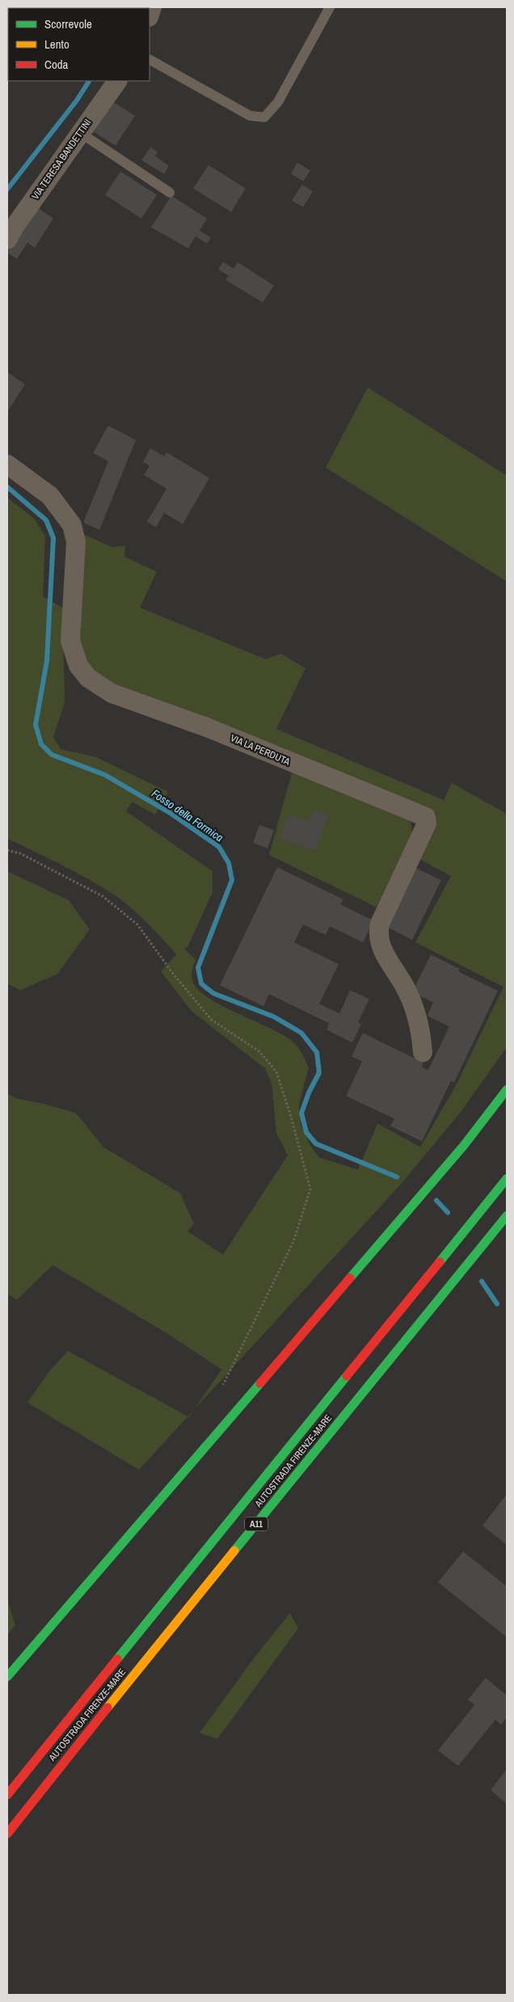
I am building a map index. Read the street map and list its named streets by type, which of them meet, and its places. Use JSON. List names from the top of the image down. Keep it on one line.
{"streets":{"main road":["AUTOSTRADA FIRENZE-MARE","A11"],"street":["VIA TERESA BANDETTINI","VIA LA PERDUTA"]},"water":["Fosso della Formica"],"legend":["Scorrevole","Lento","Coda"]}
